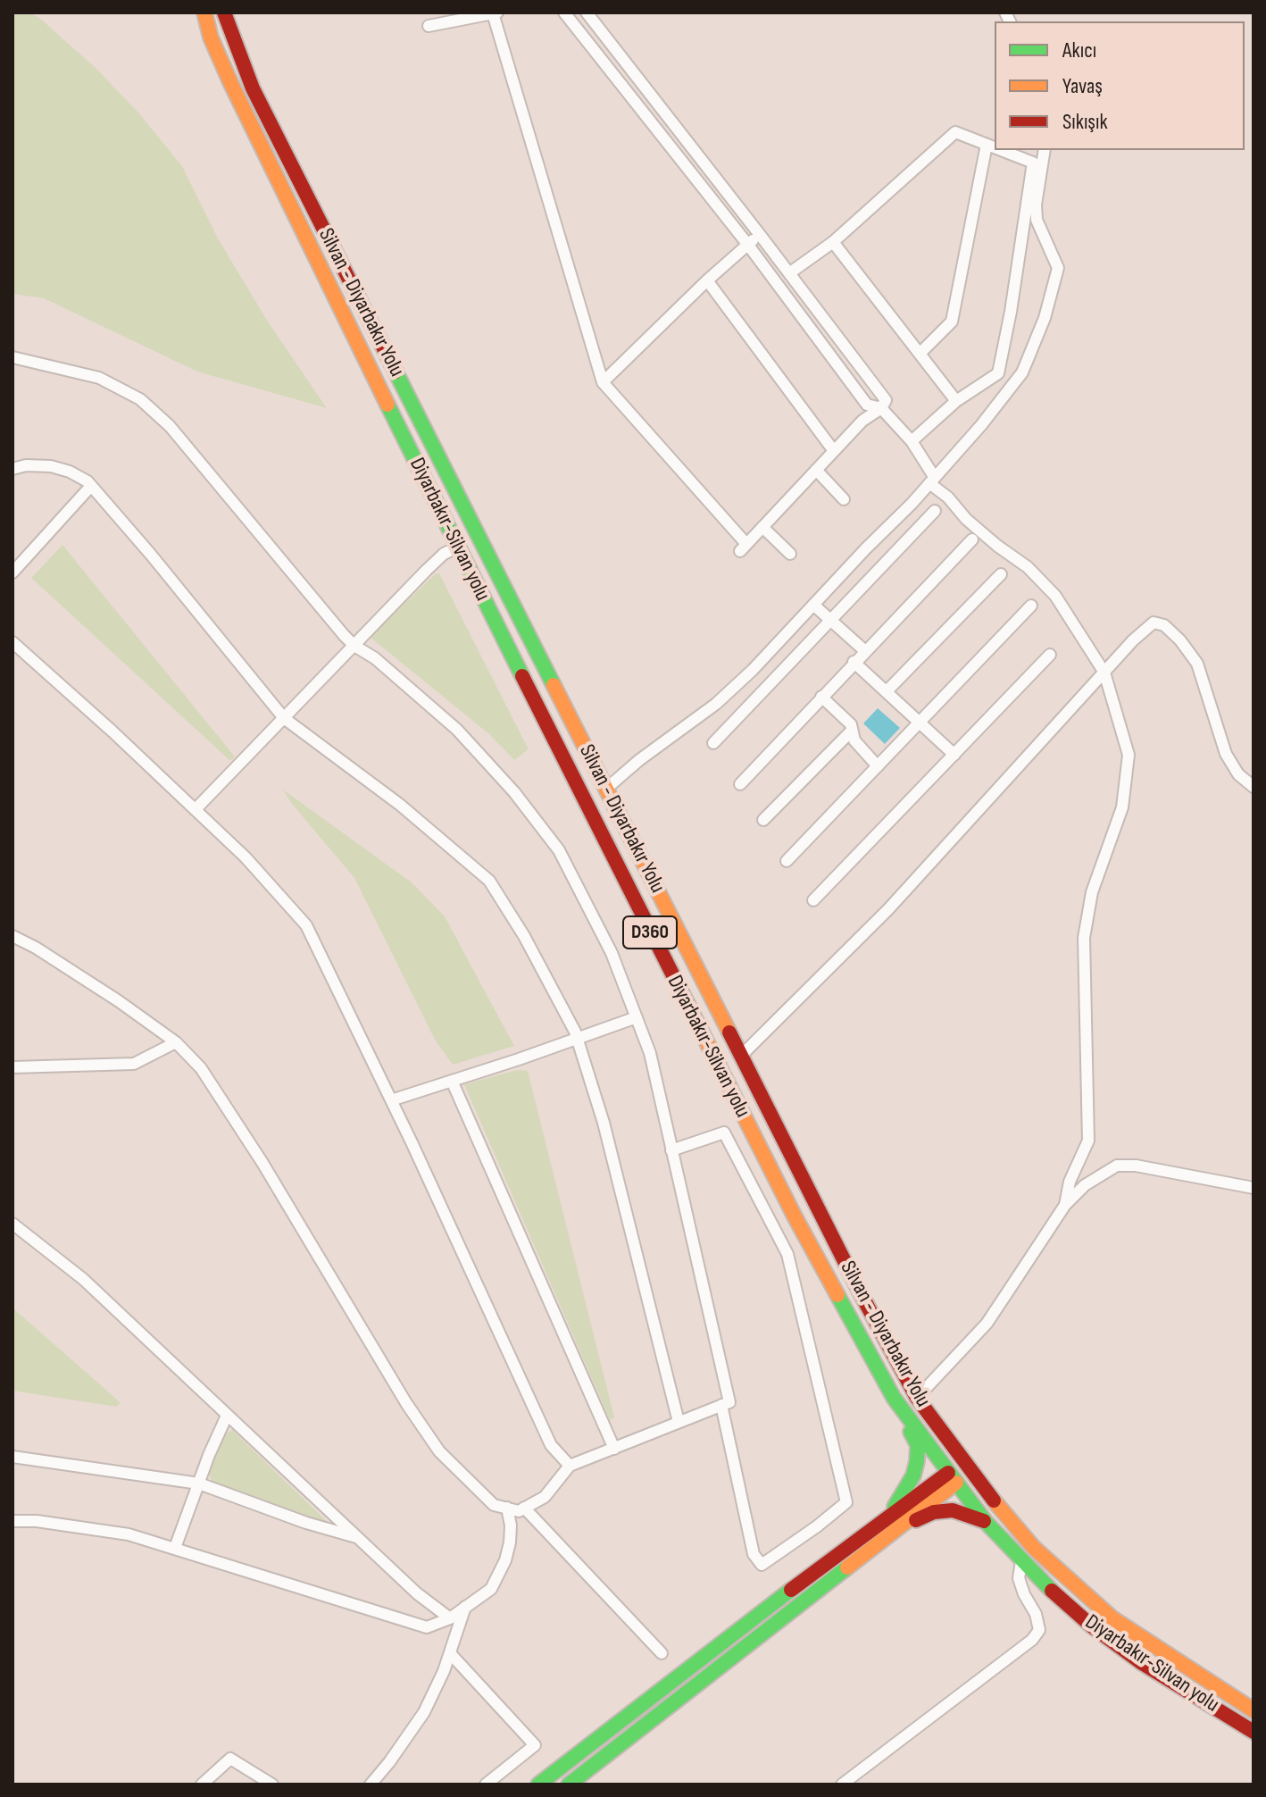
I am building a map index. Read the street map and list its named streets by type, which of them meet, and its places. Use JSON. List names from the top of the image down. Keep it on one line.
{"streets":{"main road":["Silvan - Diyarbakır Yolu","Diyarbakır-Silvan yolu","D360"]},"legend":["Akıcı","Yavaş","Sıkışık"]}
